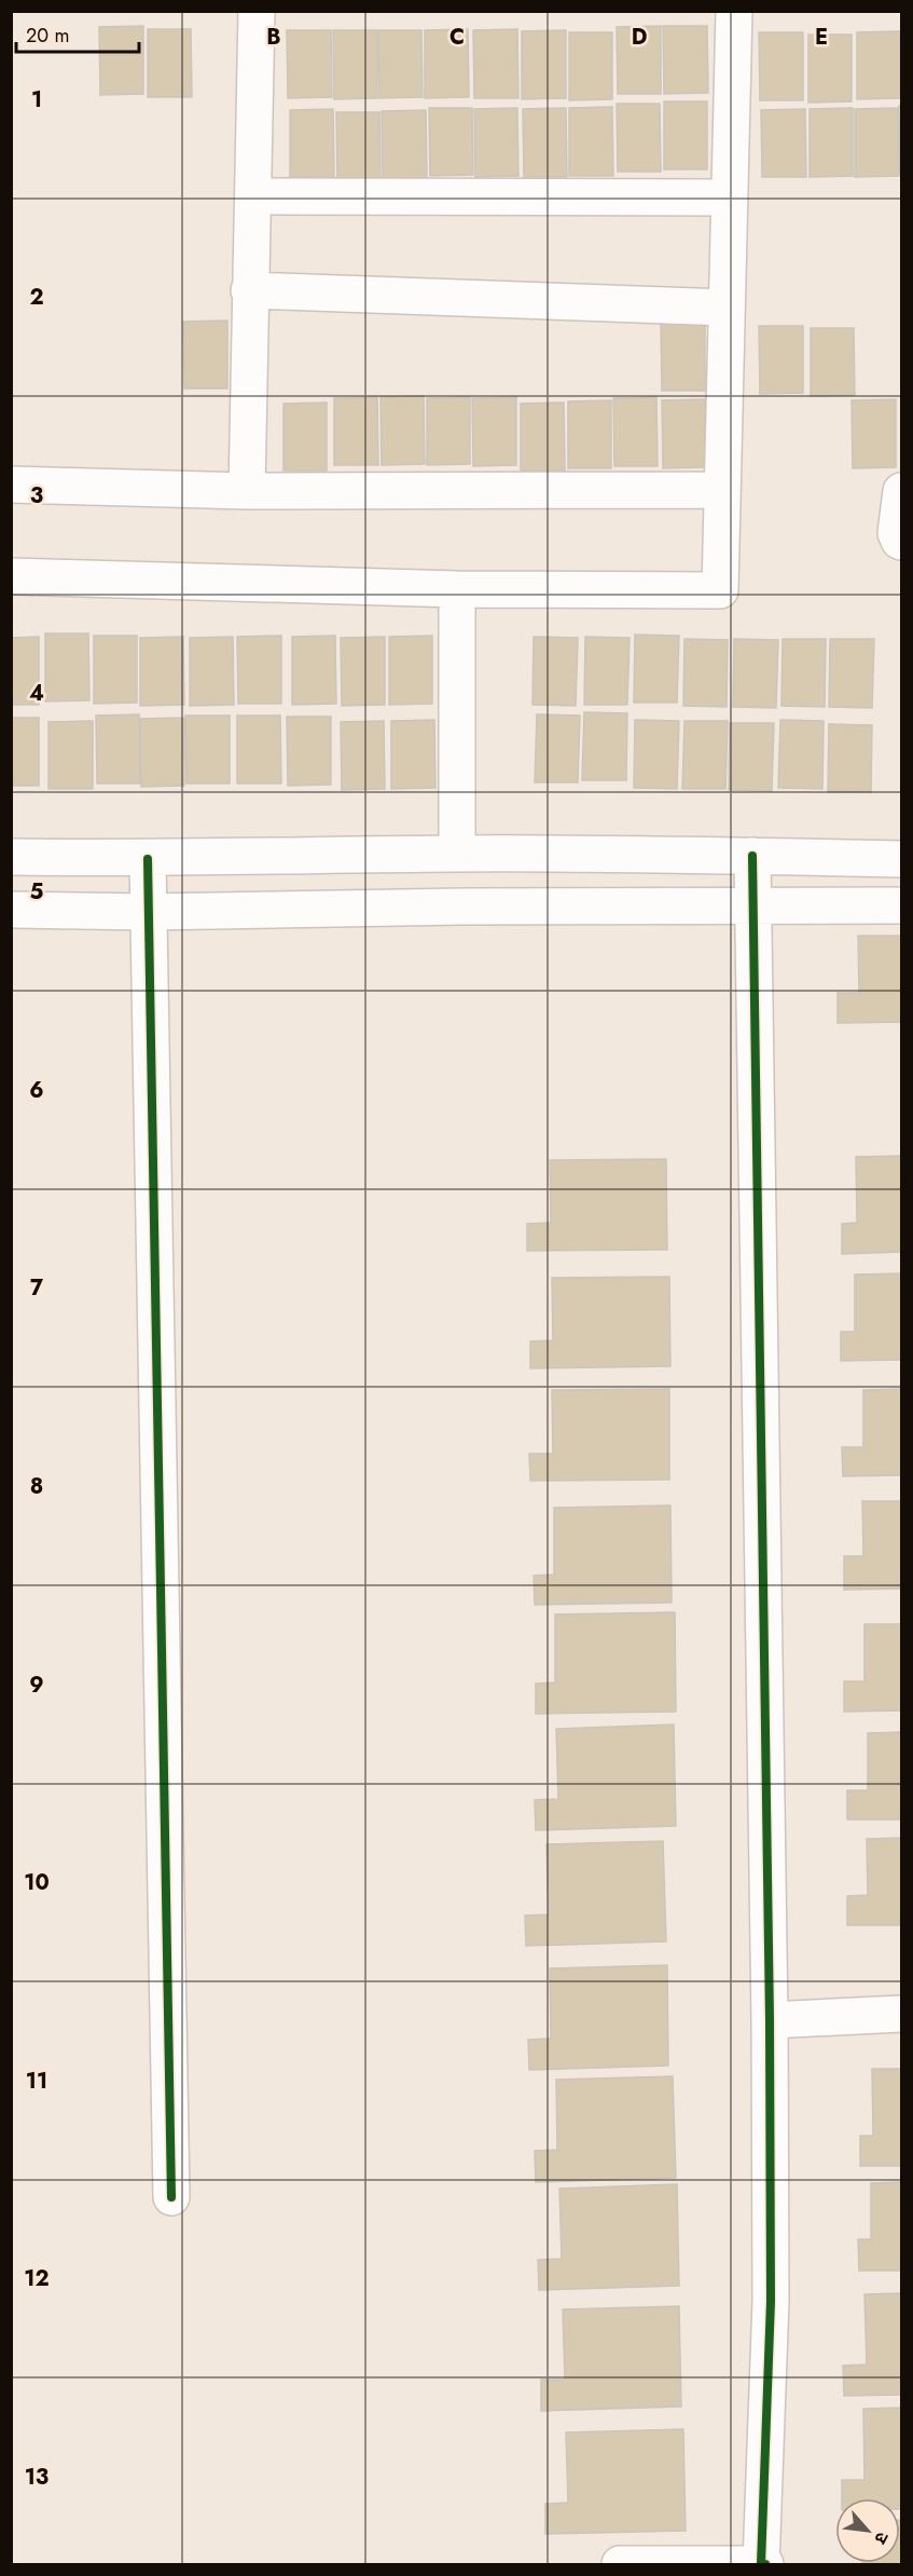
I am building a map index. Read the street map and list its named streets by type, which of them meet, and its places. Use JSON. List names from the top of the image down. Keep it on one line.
{"scale_bar":"20 m","north":"bottom right","grid":{"columns":["B","C","D","E"],"rows":["1","2","3","4","5","6","7","8","9","10","11","12","13"]}}
